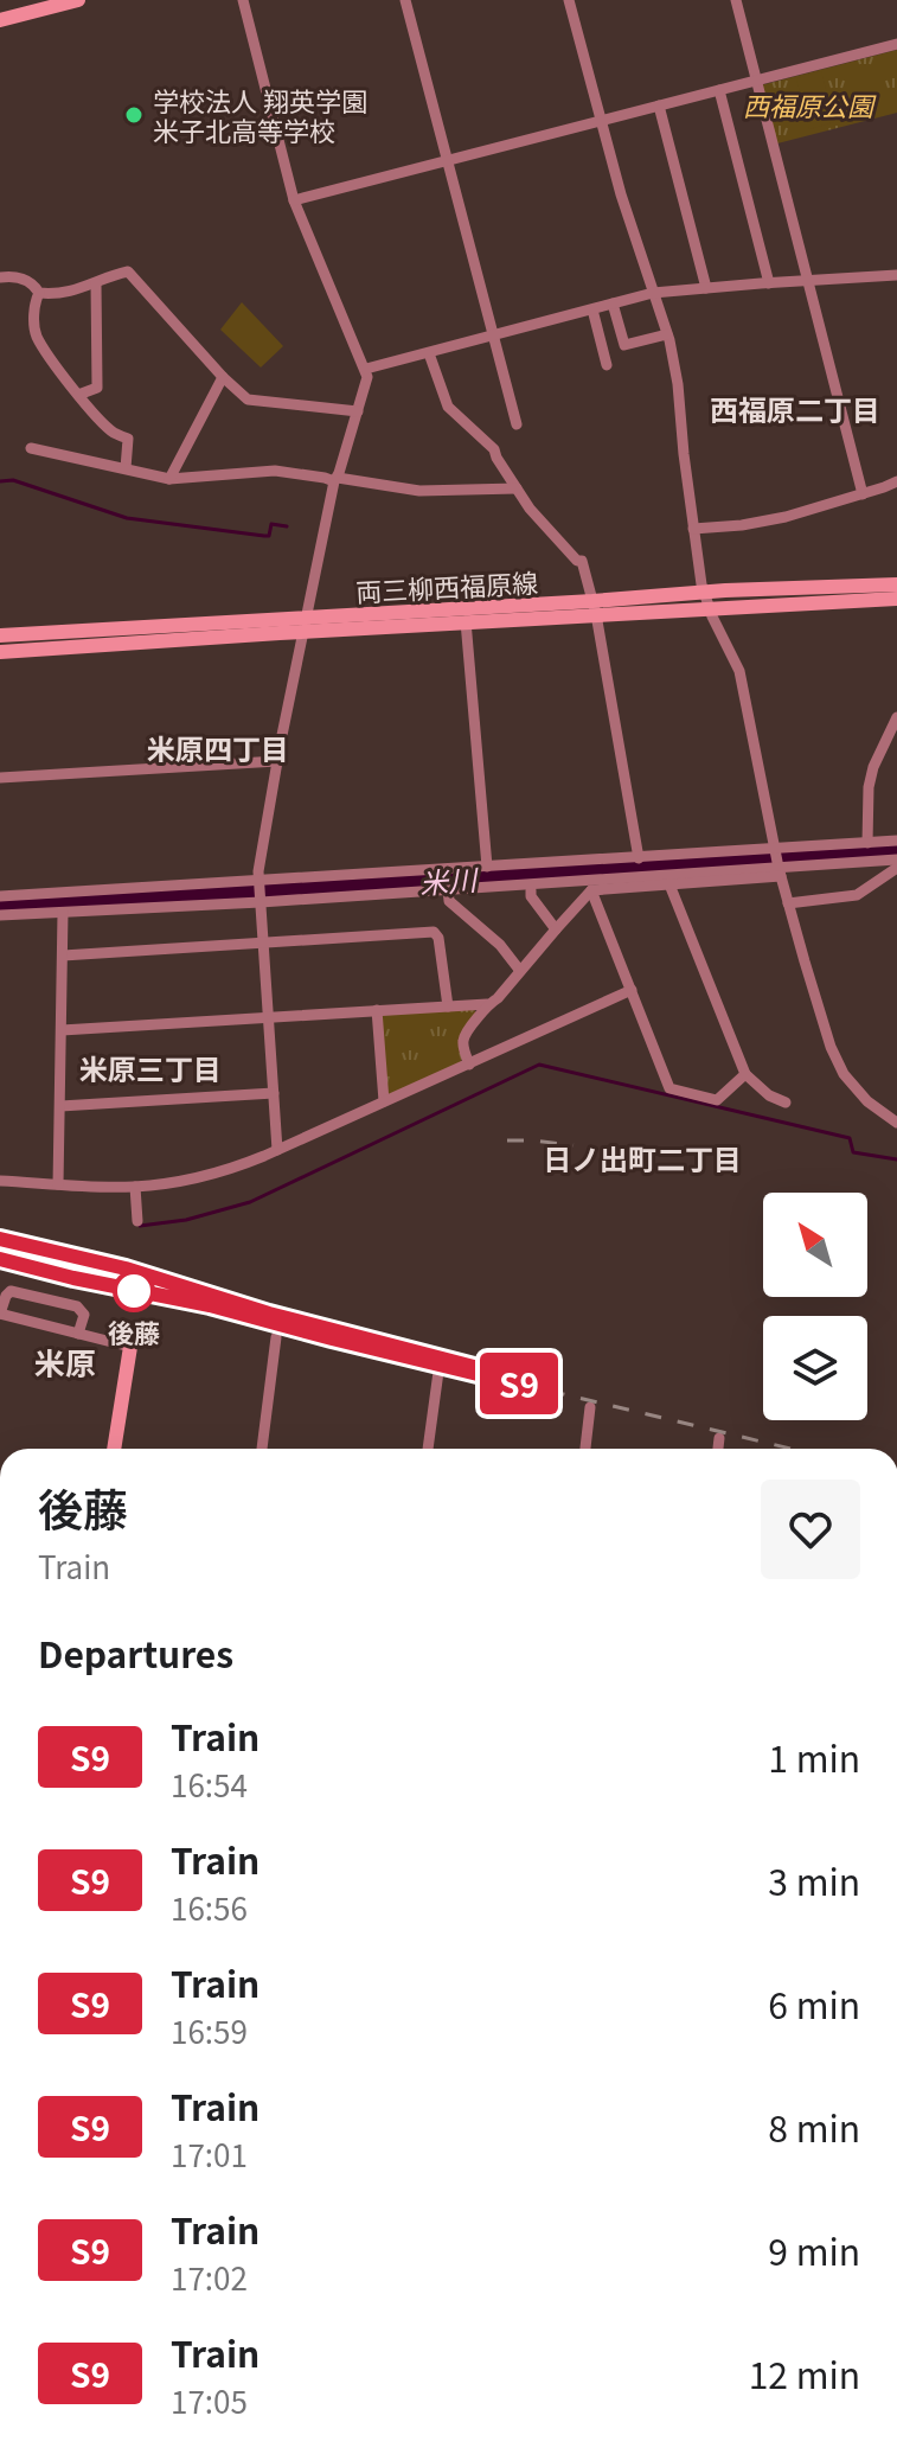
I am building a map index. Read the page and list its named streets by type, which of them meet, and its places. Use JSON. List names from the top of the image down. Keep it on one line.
{"streets":{"main road":["両三柳西福原線"]},"districts":["西福原二丁目","米原四丁目","米原三丁目","日ノ出町二丁目","米原"],"water":["米川"],"parks":["西福原公園"],"places":["学校法人 翔英学園 米子北高等学校","後藤"],"north":"top left","page":{"on_map":"S9","heading":[["後藤","Train"],"Departures"],"list":[{"mark":"S9","name":"Train","note":"16:54","value":"1 min"},{"mark":"S9","name":"Train","note":"16:56","value":"3 min"},{"mark":"S9","name":"Train","note":"16:59","value":"6 min"},{"mark":"S9","name":"Train","note":"17:01","value":"8 min"},{"mark":"S9","name":"Train","note":"17:02","value":"9 min"},{"mark":"S9","name":"Train","note":"17:05","value":"12 min"}]}}
